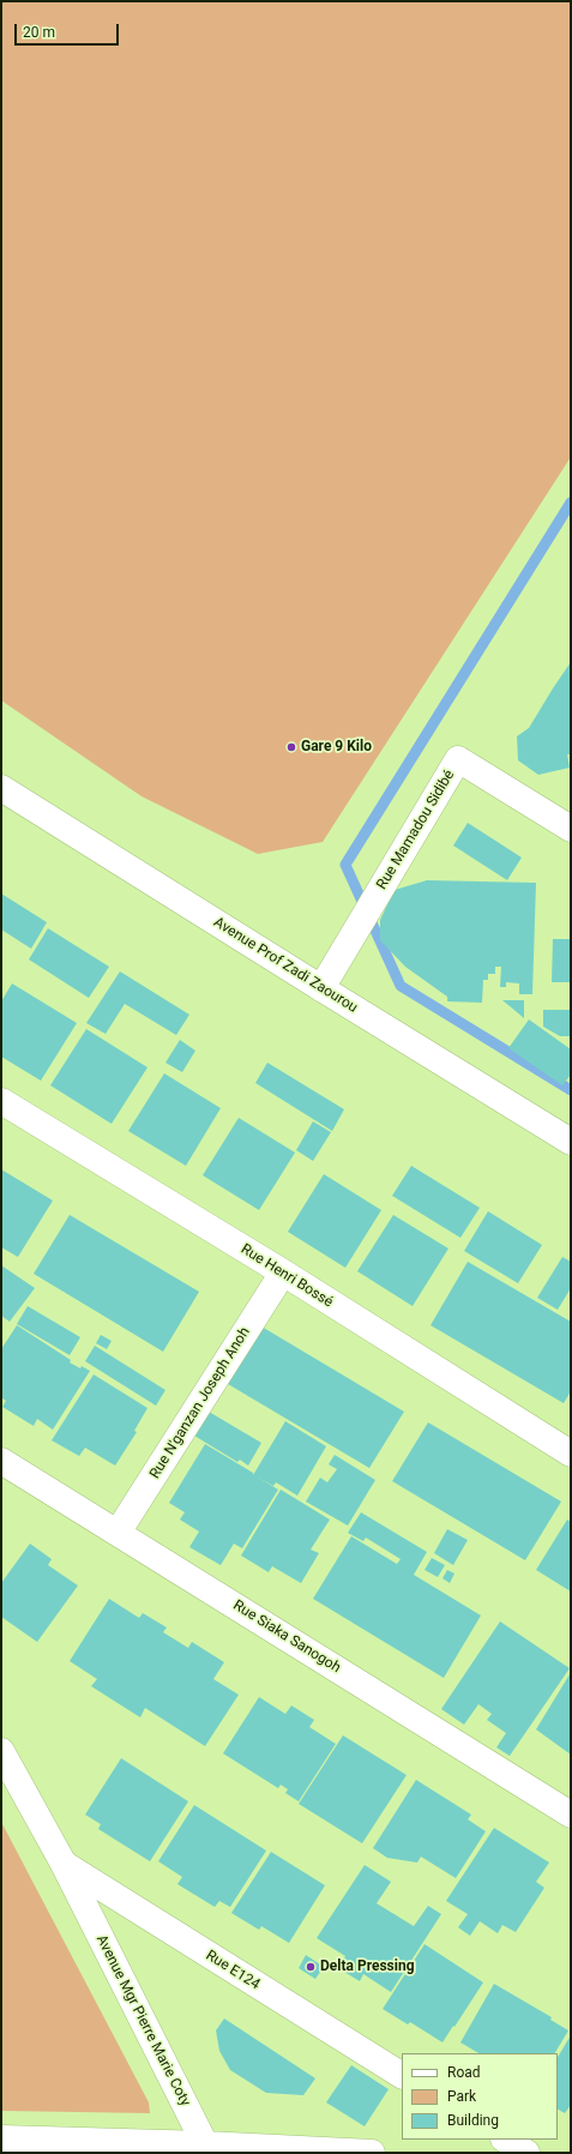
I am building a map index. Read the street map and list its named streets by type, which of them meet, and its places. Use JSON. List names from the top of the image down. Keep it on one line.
{"streets":{"street":["Rue Mamadou Sidibé","Avenue Prof Zadi Zaourou","Rue Henri Bossé","Rue N'ganzan Joseph Anoh","Rue Siaka Sanogoh","Rue E124","Avenue Mgr Pierre Marie Coty"]},"crossings":[["Rue Mamadou Sidibé","Avenue Prof Zadi Zaourou"],["Rue Henri Bossé","Rue N'ganzan Joseph Anoh"],["Rue N'ganzan Joseph Anoh","Rue Siaka Sanogoh"],["Rue E124","Avenue Mgr Pierre Marie Coty"]],"places":["Gare 9 Kilo","Delta Pressing"],"legend":["Road","Park","Building"],"scale_bar":"20 m"}
